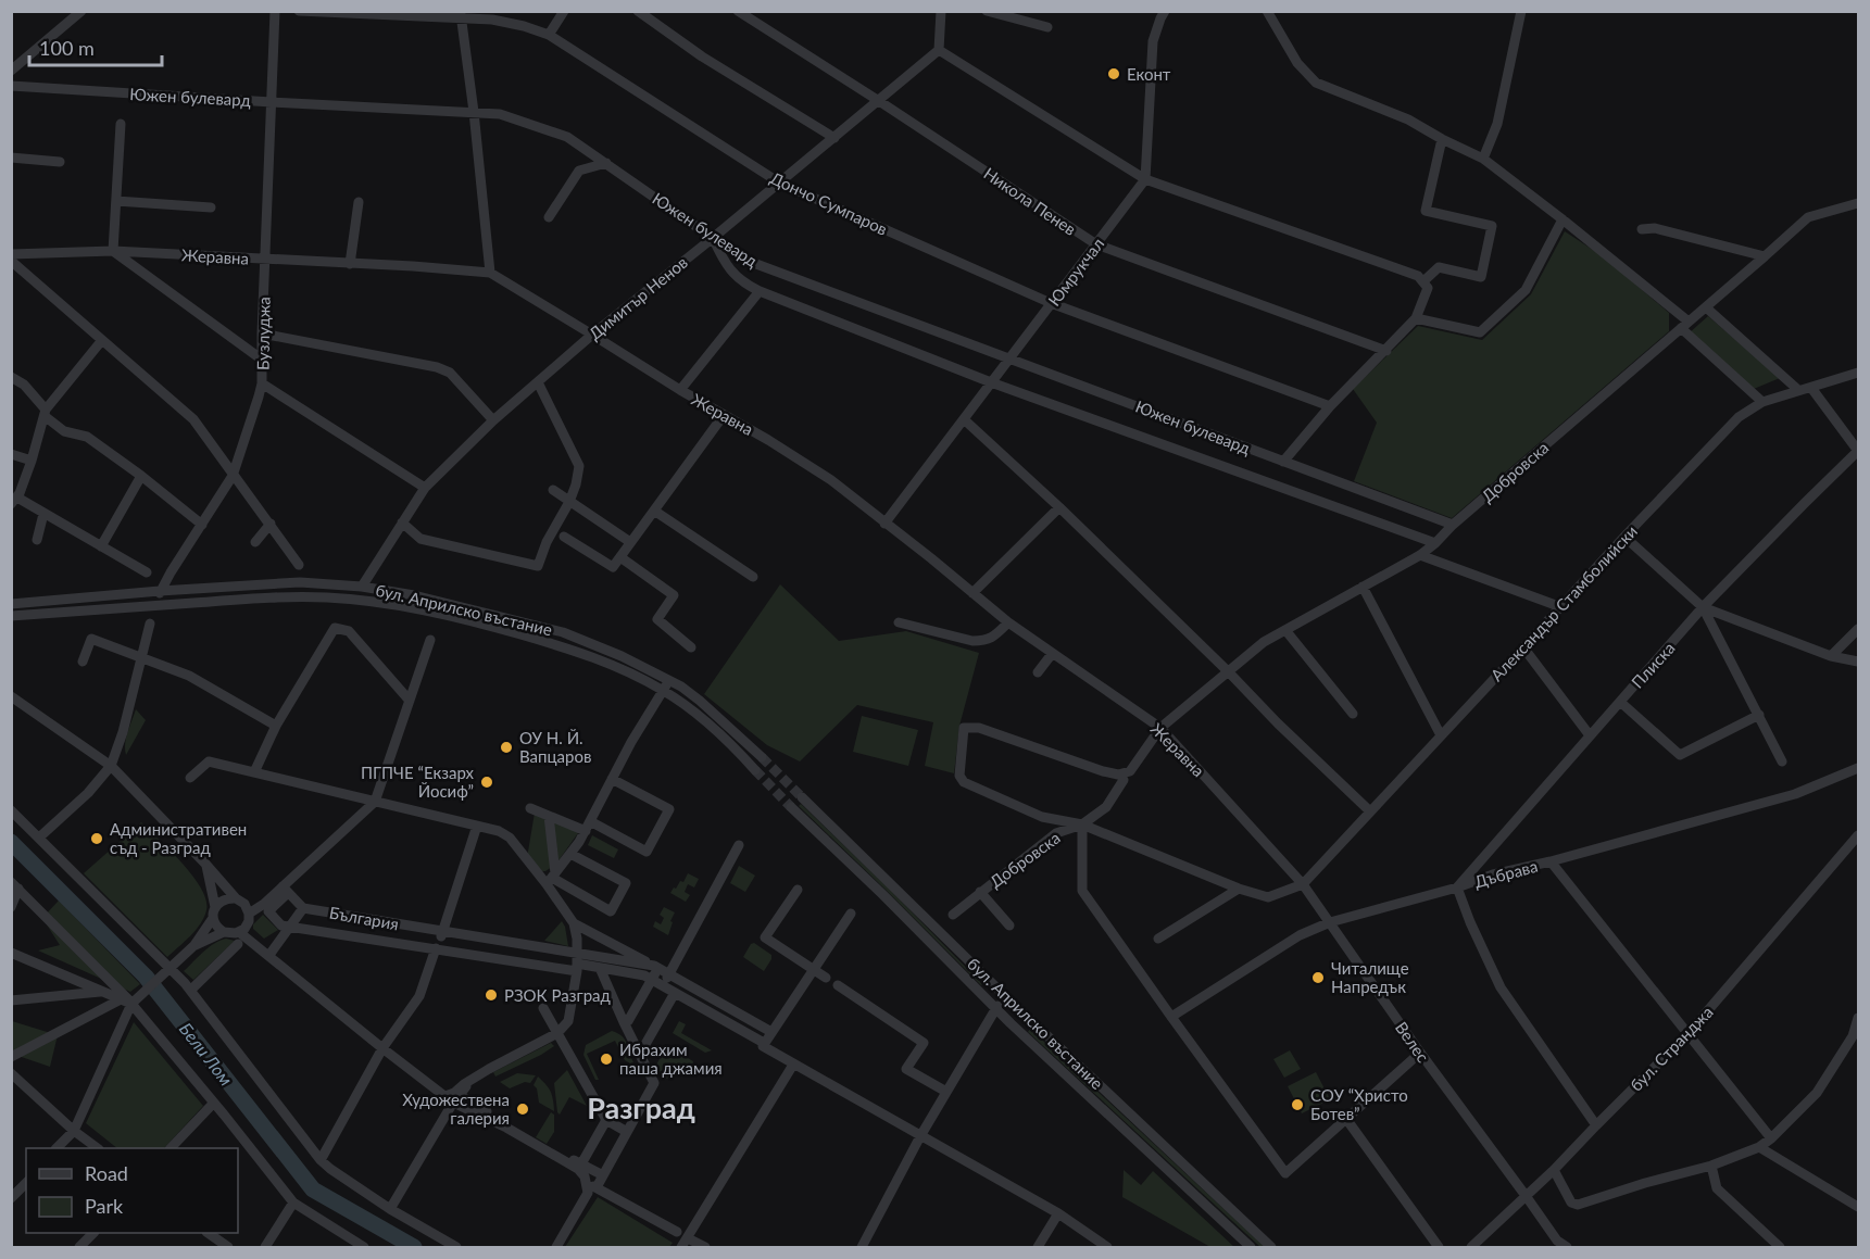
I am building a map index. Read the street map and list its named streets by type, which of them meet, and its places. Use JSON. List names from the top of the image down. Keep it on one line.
{"streets":{"street":["Южен булевард","Никола Пенев","Дончо Сумпаров","Жеравна","Юмрукчал","Димитър Ненов","Бузлуджа","Добровска","Александър Стамболийски","бул. Априлско въстание","Плиска","Дъбрава","България","Велес","бул. Странджа"]},"crossings":[["Южен булевард","Юмрукчал"],["Южен булевард","Димитър Ненов"],["Южен булевард","Бузлуджа"],["Южен булевард","Добровска"],["Никола Пенев","Юмрукчал"],["Никола Пенев","Димитър Ненов"],["Дончо Сумпаров","Юмрукчал"],["Дончо Сумпаров","Димитър Ненов"],["Жеравна","Димитър Ненов"],["Жеравна","Бузлуджа"],["Жеравна","Добровска"],["Жеравна","Александър Стамболийски"],["Жеравна","Велес"],["Димитър Ненов","бул. Априлско въстание"],["Бузлуджа","бул. Априлско въстание"],["Александър Стамболийски","Велес"],["Плиска","Дъбрава"],["Дъбрава","Велес"],["Велес","бул. Странджа"]],"districts":["Разград"],"water":["Бели Лом"],"places":["Еконт","ОУ Н. Й. Вапцаров","ПГПЧЕ “Екзарх Йосиф”","Административен съд - Разград","Читалище Напредък","РЗОК Разград","Ибрахим паша джамия","СОУ “Христо Ботев”","Художествена галерия"],"legend":["Road","Park"],"scale_bar":"100 m"}
